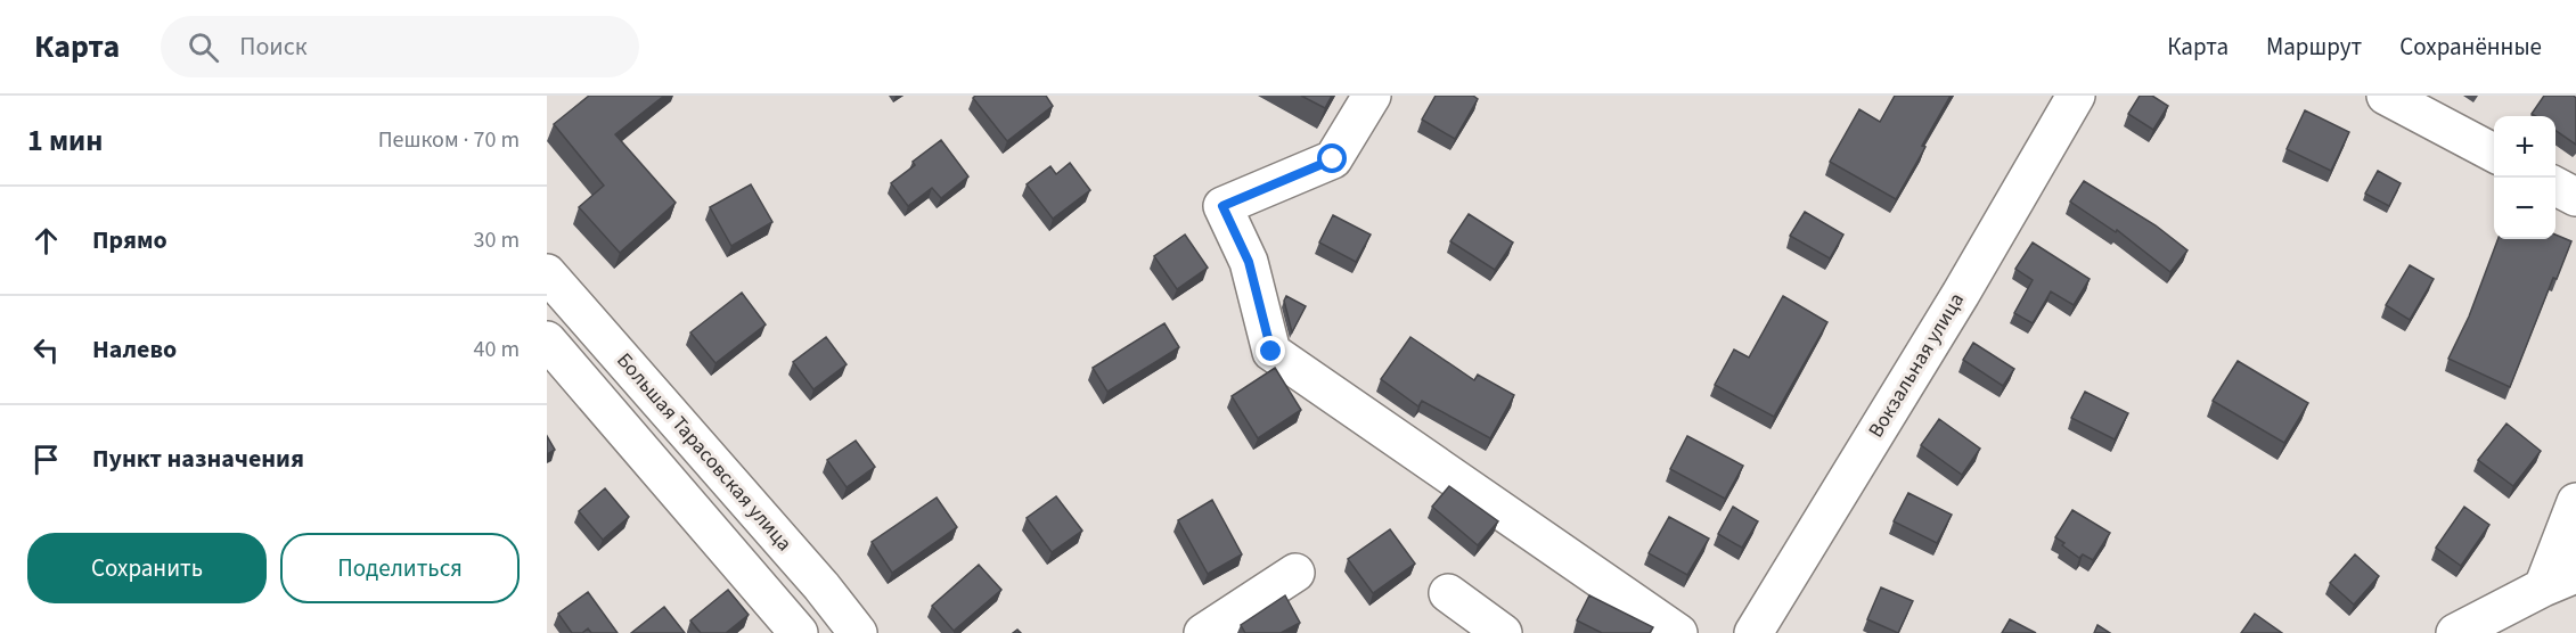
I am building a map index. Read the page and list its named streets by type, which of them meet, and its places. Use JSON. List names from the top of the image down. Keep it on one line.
{"streets":{"street":["Вокзальная улица","Большая Тарасовская улица"]},"page":{"header":"Карта","search":"Поиск","nav":["Карта","Маршрут","Сохранённые"],"heading":["1 мин","Пешком · 70 m"],"map_buttons":["+","−"],"list":[["Прямо","30 m"],["Налево","40 m"],"Пункт назначения"],"buttons":["Сохранить","Поделиться"]}}
